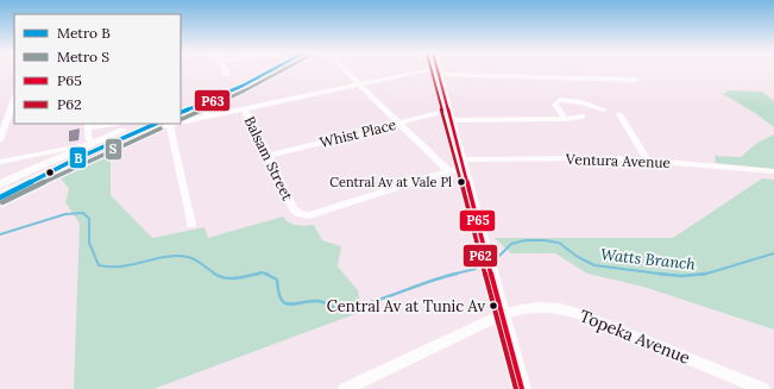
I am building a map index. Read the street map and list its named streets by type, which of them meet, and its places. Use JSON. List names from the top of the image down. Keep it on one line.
{"streets":{"street":["Whist Place","Balsam Street","Ventura Avenue","Topeka Avenue"]},"crossings":[["Whist Place","Balsam Street"],["Balsam Street","Ventura Avenue"]],"water":["Watts Branch"],"places":["Central Av at Vale Pl","Central Av at Tunic Av"],"lines":["metro line B","metro line S","transit line P65","transit line P62","transit line P63"],"legend":["Metro B","Metro S","P65","P62"]}
